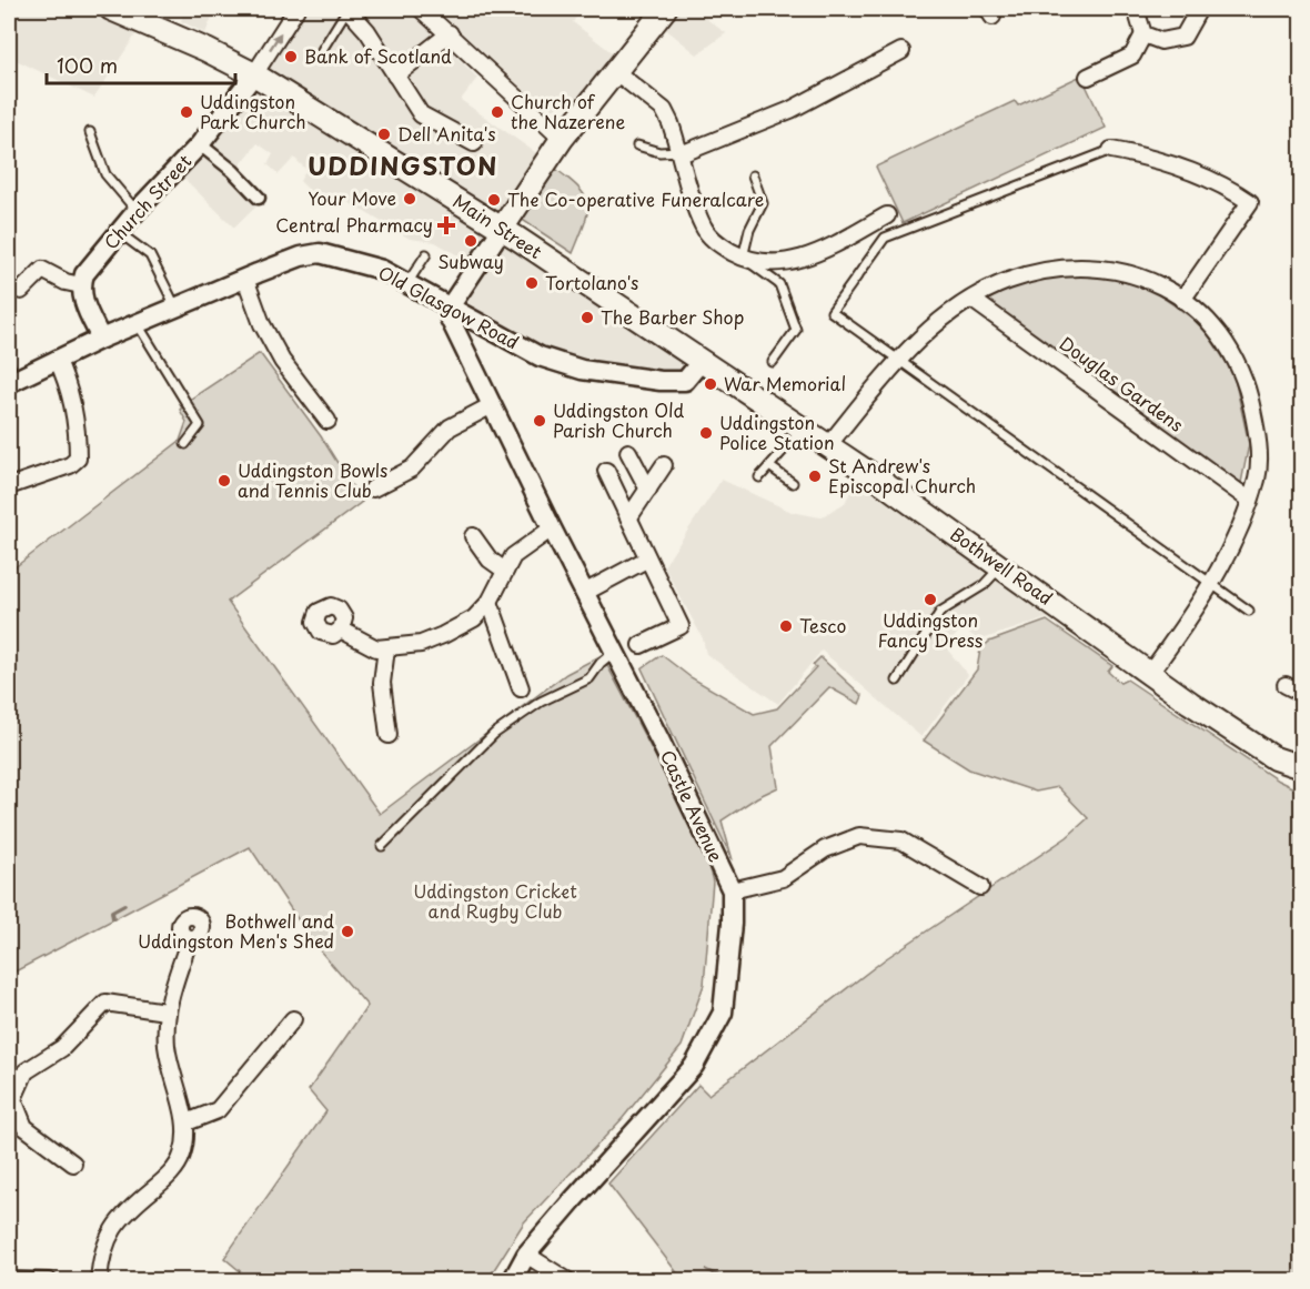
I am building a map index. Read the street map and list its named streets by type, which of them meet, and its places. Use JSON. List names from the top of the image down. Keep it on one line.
{"streets":{"main road":["Main Street","Bothwell Road"],"street":["Church Street","Old Glasgow Road","Douglas Gardens","Castle Avenue"]},"crossings":[["Church Street","Main Street"],["Main Street","Old Glasgow Road"],["Main Street","Bothwell Road"],["Old Glasgow Road","Bothwell Road"],["Old Glasgow Road","Castle Avenue"]],"districts":["UDDINGSTON"],"parks":["Uddingston Cricket and Rugby Club"],"places":{"other":["Bank of Scotland","Uddingston Park Church","Church of the Nazerene","Dell Anita's","Your Move","The Co-operative Funeralcare","Subway","Tortolano's","The Barber Shop","War Memorial","Uddingston Old Parish Church","Uddingston Police Station","St Andrew's Episcopal Church","Uddingston Bowls and Tennis Club","Uddingston Fancy Dress","Tesco","Bothwell and Uddingston Men's Shed"],"health":["Central Pharmacy"]},"scale_bar":"100 m"}
